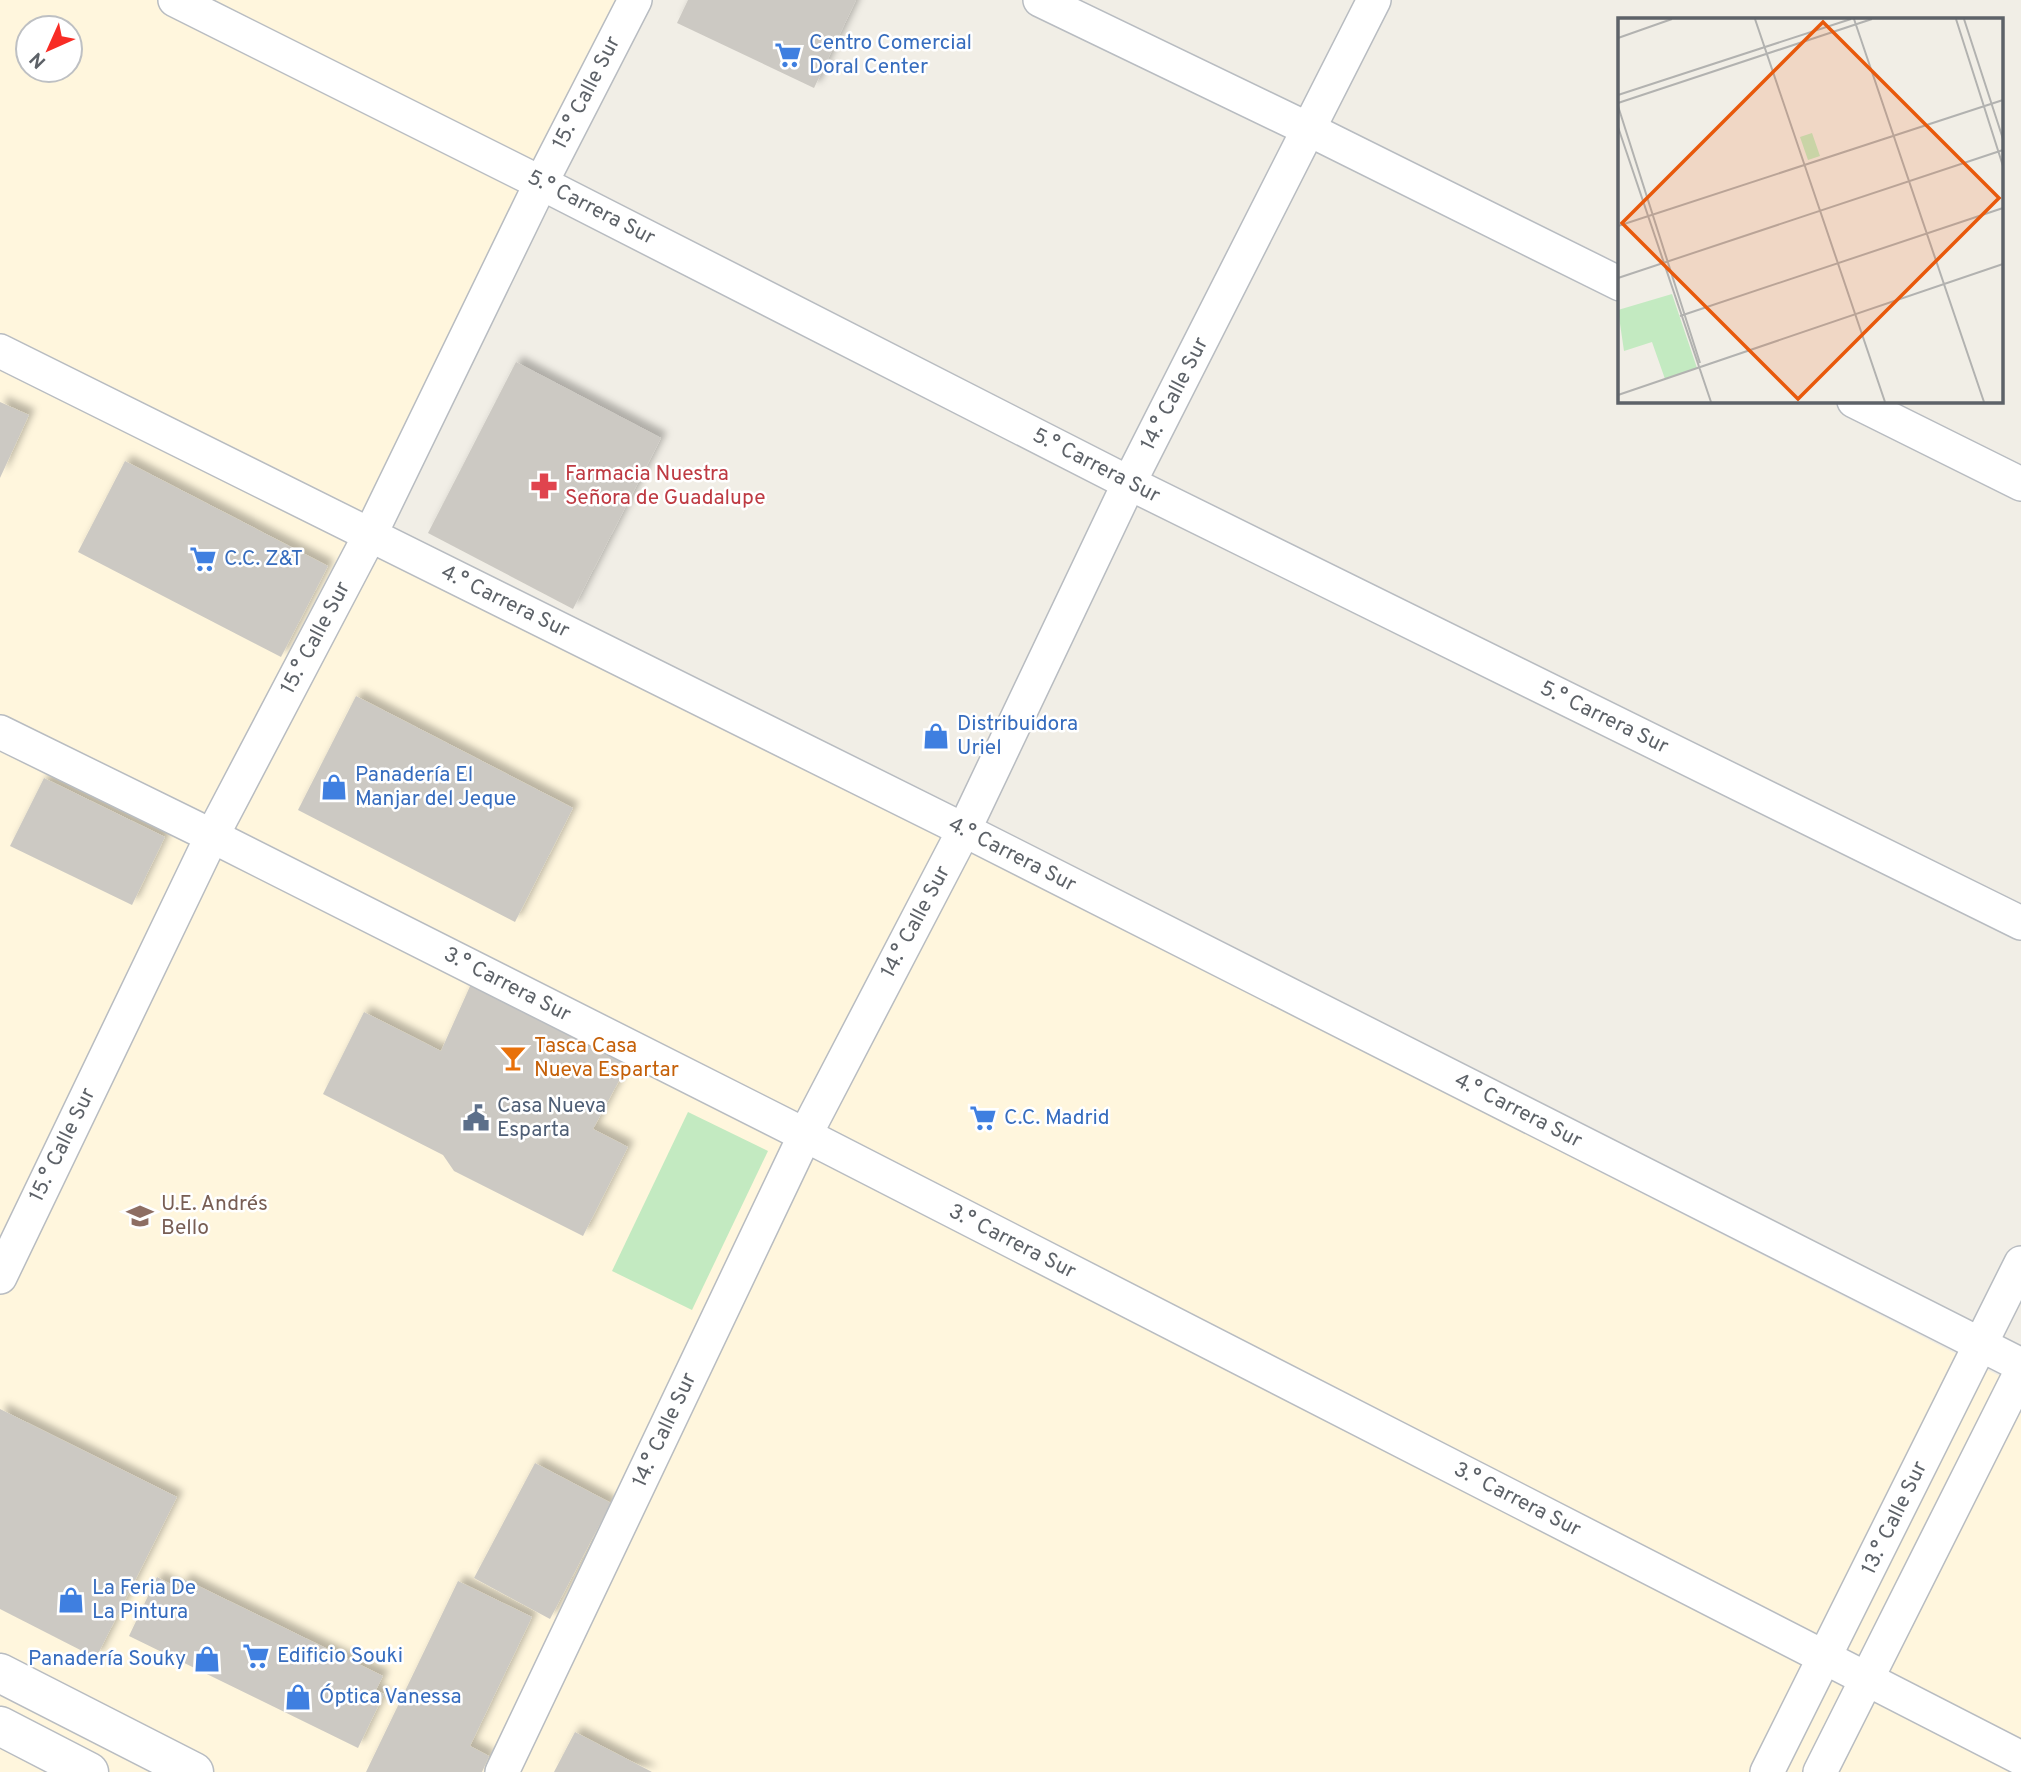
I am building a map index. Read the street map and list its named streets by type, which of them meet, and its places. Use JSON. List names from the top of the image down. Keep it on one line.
{"streets":{"street":["15.° Calle Sur","5.° Carrera Sur","14.° Calle Sur","4.° Carrera Sur","3.° Carrera Sur","13.° Calle Sur"]},"crossings":[["15.° Calle Sur","5.° Carrera Sur"],["15.° Calle Sur","4.° Carrera Sur"],["15.° Calle Sur","3.° Carrera Sur"],["5.° Carrera Sur","14.° Calle Sur"],["14.° Calle Sur","4.° Carrera Sur"],["14.° Calle Sur","3.° Carrera Sur"],["4.° Carrera Sur","13.° Calle Sur"],["3.° Carrera Sur","13.° Calle Sur"]],"places":{"supermarket":["Centro Comercial Doral Center","C.C. Z&T","C.C. Madrid","Edificio Souki"],"pharmacy":["Farmacia Nuestra Señora de Guadalupe"],"shop":["Distribuidora Uriel","Panadería El Manjar del Jeque","La Feria De La Pintura","Panadería Souky","Óptica Vanessa"],"bar":["Tasca Casa Nueva Espartar"],"public building":["Casa Nueva Esparta"],"school or university":["U.E. Andrés Bello"]},"north":"bottom left"}
